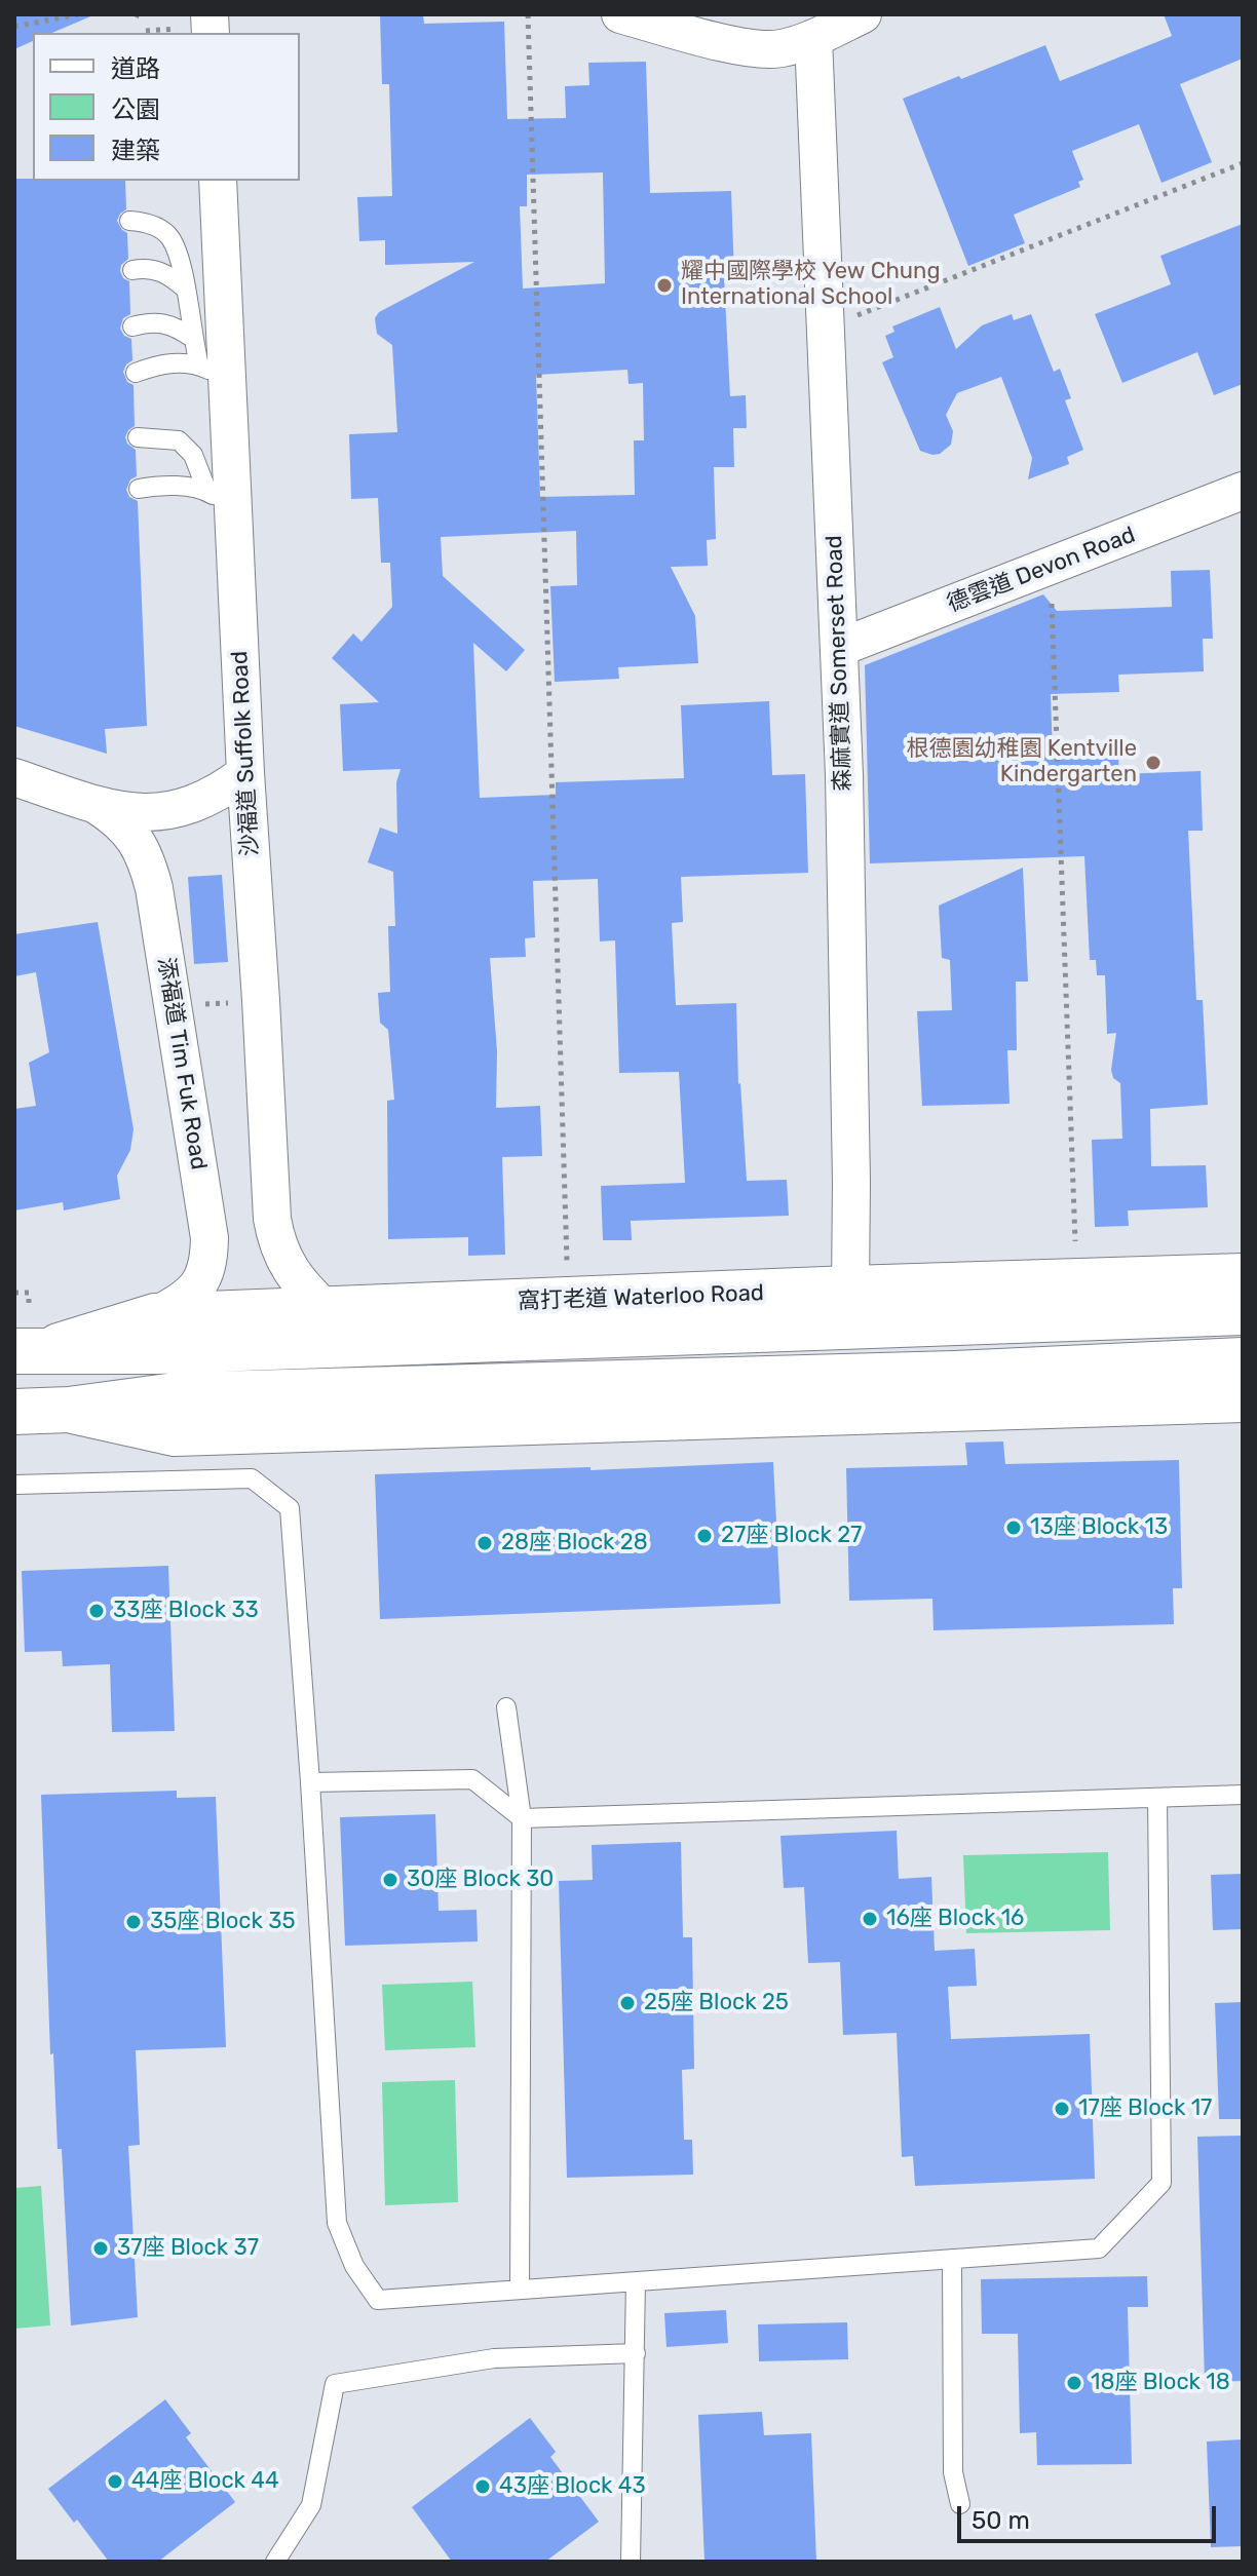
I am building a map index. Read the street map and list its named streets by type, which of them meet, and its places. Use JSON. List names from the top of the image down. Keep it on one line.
{"streets":{"main road":["窩打老道 Waterloo Road"],"street":["德雲道 Devon Road","森麻實道 Somerset Road","沙福道 Suffolk Road","添福道 Tim Fuk Road"]},"crossings":[["德雲道 Devon Road","森麻實道 Somerset Road"],["森麻實道 Somerset Road","窩打老道 Waterloo Road"],["沙福道 Suffolk Road","添福道 Tim Fuk Road"],["沙福道 Suffolk Road","窩打老道 Waterloo Road"],["添福道 Tim Fuk Road","窩打老道 Waterloo Road"]],"places":["耀中國際學校 Yew Chung International School","根德園幼稚園 Kentville Kindergarten","13座 Block 13","27座 Block 27","28座 Block 28","33座 Block 33","30座 Block 30","16座 Block 16","35座 Block 35","25座 Block 25","17座 Block 17","37座 Block 37","18座 Block 18","44座 Block 44","43座 Block 43"],"legend":["道路","公園","建築"],"scale_bar":"50 m"}
